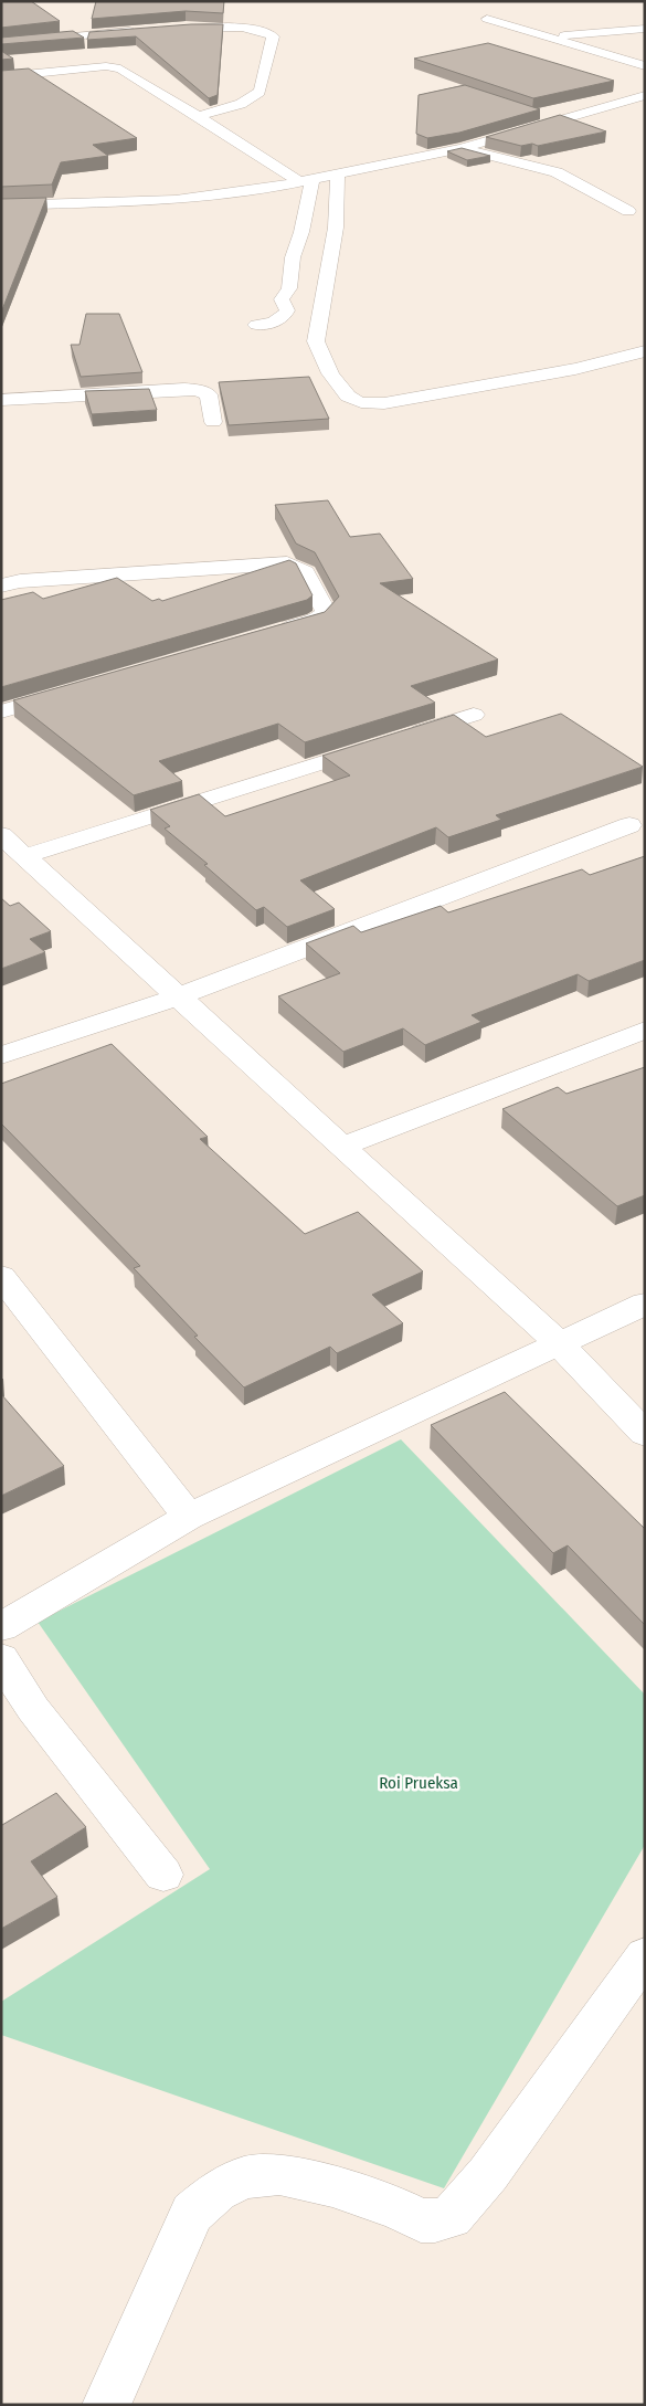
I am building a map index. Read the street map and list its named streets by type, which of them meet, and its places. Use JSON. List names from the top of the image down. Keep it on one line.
{"parks":["Roi Prueksa"]}
